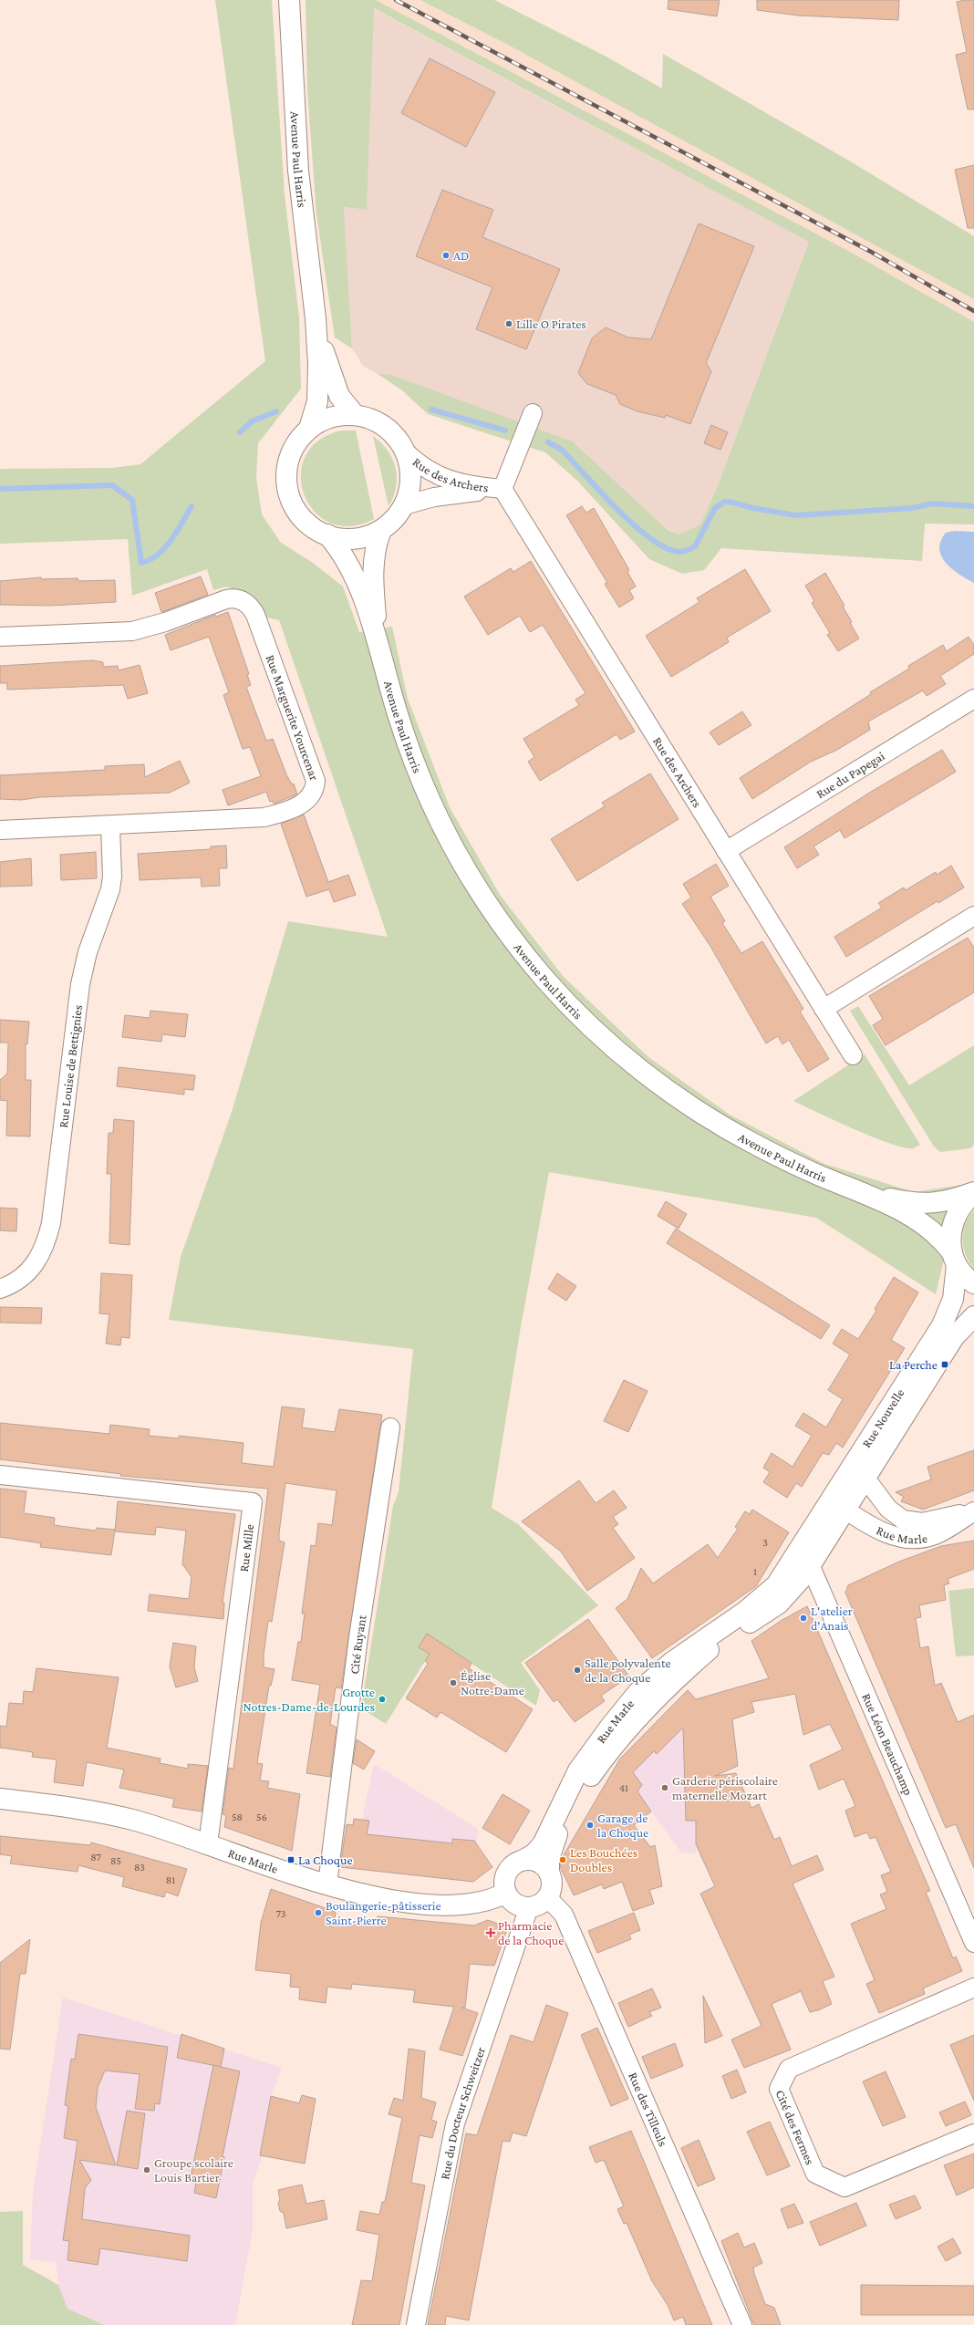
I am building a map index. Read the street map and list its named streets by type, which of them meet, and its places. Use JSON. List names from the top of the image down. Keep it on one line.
{"streets":{"main road":["Avenue Paul Harris","Rue Nouvelle","Rue Marle"],"street":["Rue des Archers","Rue Marguerite Yourcenar","Rue du Papegai","Rue Louise de Bettignies","Rue Mille","Cité Ruyant","Rue Léon Beauchamp","Rue des Tilleuls","Rue du Docteur Schweitzer","Cité des Fermes"]},"crossings":[["Avenue Paul Harris","Rue des Archers"],["Avenue Paul Harris","Rue Nouvelle"],["Rue des Archers","Rue du Papegai"],["Rue Marguerite Yourcenar","Rue Louise de Bettignies"],["Rue Nouvelle","Rue Marle"],["Rue Nouvelle","Rue Léon Beauchamp"],["Rue Marle","Rue Mille"],["Rue Marle","Cité Ruyant"],["Rue Marle","Rue Léon Beauchamp"],["Rue Marle","Rue des Tilleuls"],["Rue Marle","Rue du Docteur Schweitzer"],["Rue des Tilleuls","Rue du Docteur Schweitzer"]],"places":{"other":["AD","Lille O Pirates","L'atelier d'Anais","Salle polyvalente de la Choque","Église Notre-Dame","Grotte Notres-Dame-de-Lourdes","Garderie périscolaire maternelle Mozart","Garage de la Choque","Les Bouchées Doubles","Boulangerie-pâtisserie Saint-Pierre","Groupe scolaire Louis Bartier"],"transit":["La Perche","La Choque"],"health":["Pharmacie de la Choque"]},"house_numbers":["3","1","41","58","56","87","85","83","81","73"]}
